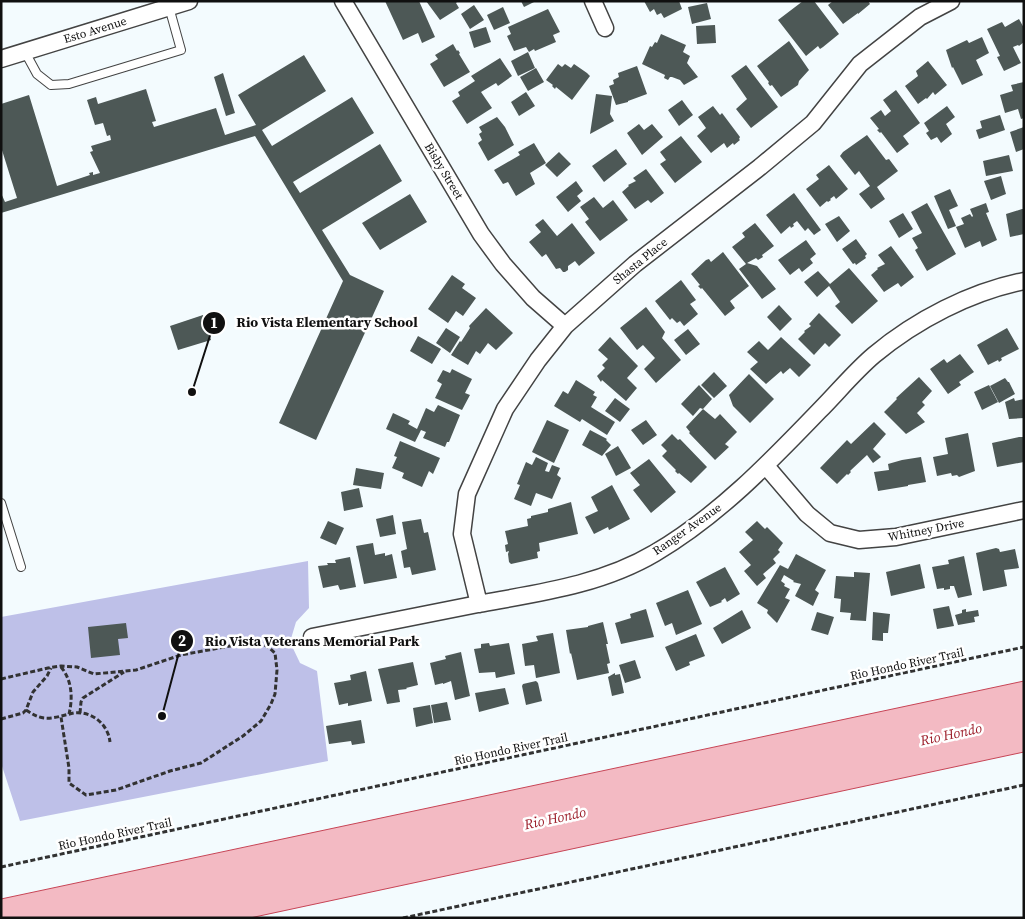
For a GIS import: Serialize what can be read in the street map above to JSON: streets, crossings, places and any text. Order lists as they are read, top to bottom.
{
  "streets": {
    "street": [
      "Esto Avenue",
      "Bisby Street",
      "Shasta Place",
      "Ranger Avenue",
      "Whitney Drive"
    ],
    "path": ["Rio Hondo River Trail"]
  },
  "crossings": [
    ["Bisby Street", "Shasta Place"],
    ["Shasta Place", "Ranger Avenue"],
    ["Ranger Avenue", "Whitney Drive"]
  ],
  "water": ["Rio Hondo"],
  "places": ["Rio Vista Elementary School", "Rio Vista Veterans Memorial Park"]
}
